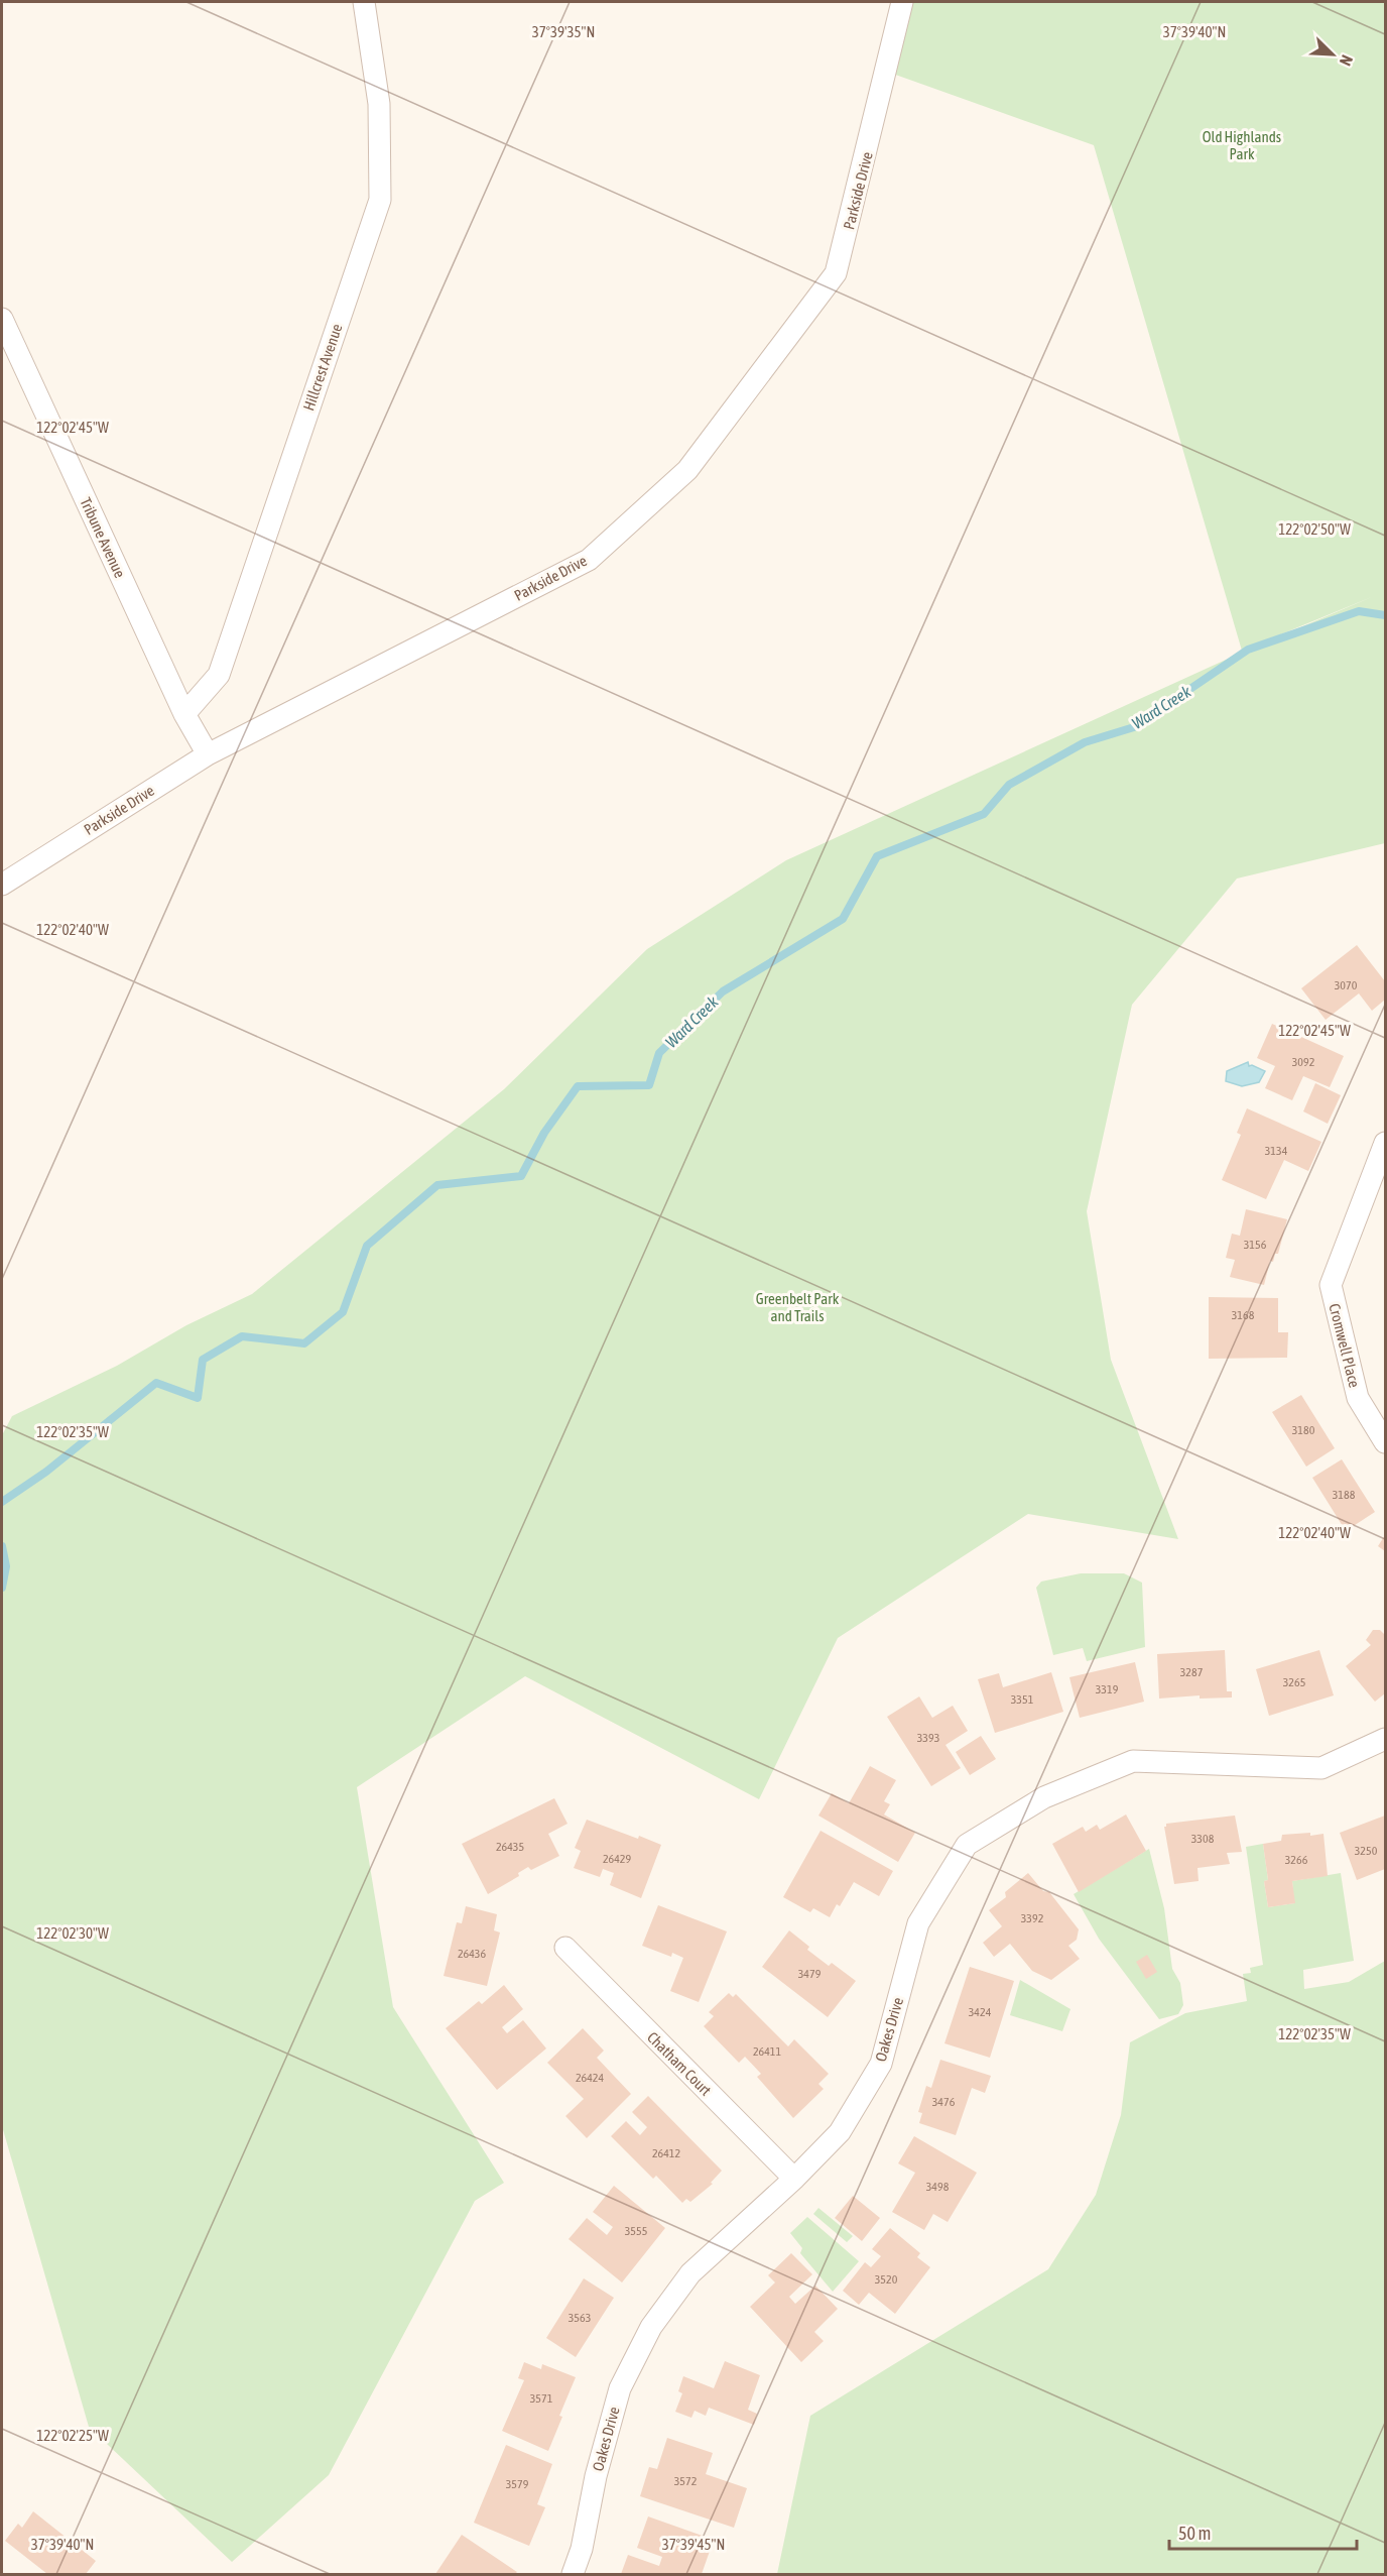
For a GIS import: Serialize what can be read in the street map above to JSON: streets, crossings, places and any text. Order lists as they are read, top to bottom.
{
  "streets": {
    "street": [
      "Parkside Drive",
      "Hillcrest Avenue",
      "Tribune Avenue",
      "Cromwell Place",
      "Oakes Drive",
      "Chatham Court"
    ]
  },
  "crossings": [
    ["Parkside Drive", "Tribune Avenue"],
    ["Hillcrest Avenue", "Tribune Avenue"],
    ["Oakes Drive", "Chatham Court"]
  ],
  "water": ["Ward Creek"],
  "parks": ["Old Highlands Park", "Greenbelt Park and Trails"],
  "house_numbers": [
    "3070",
    "3092",
    "3134",
    "3156",
    "3168",
    "3180",
    "3188",
    "3287",
    "3265",
    "3319",
    "3351",
    "3393",
    "3308",
    "26435",
    "3250",
    "26429",
    "3266",
    "3392",
    "26436",
    "3479",
    "3424",
    "26411",
    "26424",
    "3476",
    "26412",
    "3498",
    "3555",
    "3520",
    "3563",
    "3571",
    "3572",
    "3579"
  ],
  "scale_bar": "50 m",
  "north": "bottom right",
  "coordinates": [
    "37°39'35\"N",
    "37°39'40\"N",
    "122°02'45\"W",
    "122°02'50\"W",
    "122°02'40\"W",
    "122°02'35\"W",
    "122°02'30\"W",
    "122°02'25\"W",
    "37°39'45\"N"
  ]
}
